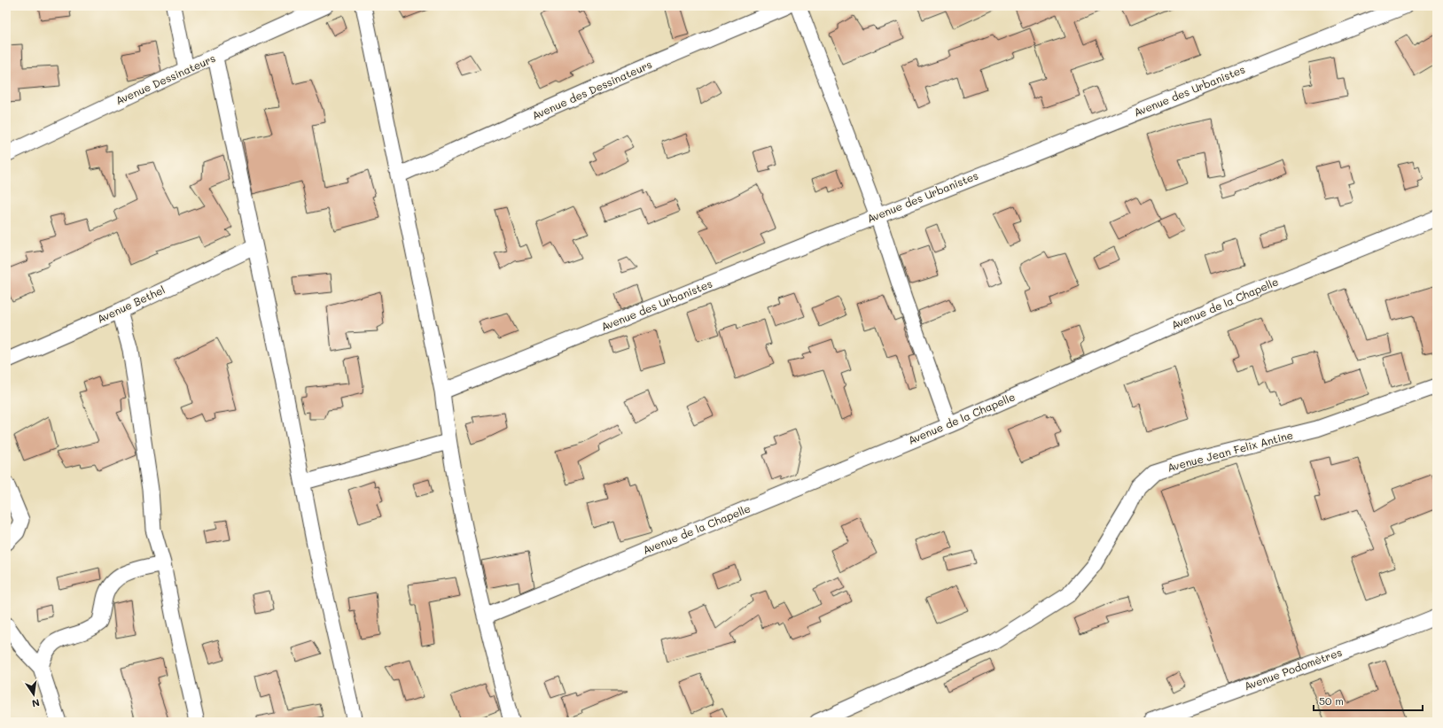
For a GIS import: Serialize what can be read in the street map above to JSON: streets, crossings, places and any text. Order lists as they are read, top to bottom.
{
  "streets": {
    "street": [
      "Avenue Dessinateurs",
      "Avenue des Dessinateurs",
      "Avenue des Urbanistes",
      "Avenue de la Chapelle",
      "Avenue Bethel",
      "Avenue Jean Felix Antine",
      "Avenue Podomètres"
    ]
  },
  "scale_bar": "50 m",
  "north": "bottom"
}
